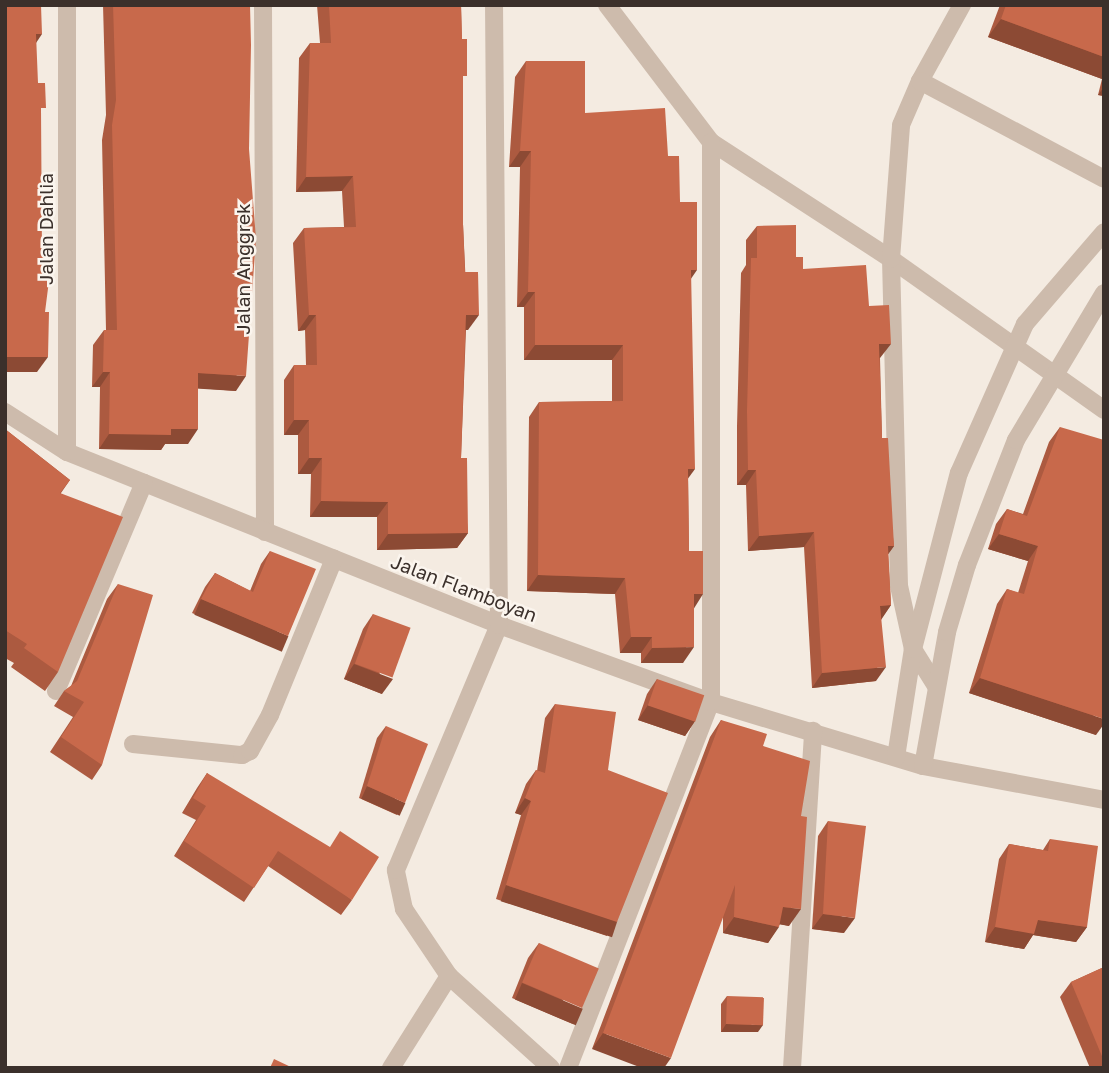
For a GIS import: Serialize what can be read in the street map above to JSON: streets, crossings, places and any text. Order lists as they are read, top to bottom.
{
  "streets": {
    "street": ["Jalan Dahlia", "Jalan Anggrek", "Jalan Flamboyan"]
  },
  "crossings": [
    ["Jalan Dahlia", "Jalan Flamboyan"],
    ["Jalan Anggrek", "Jalan Flamboyan"]
  ]
}
